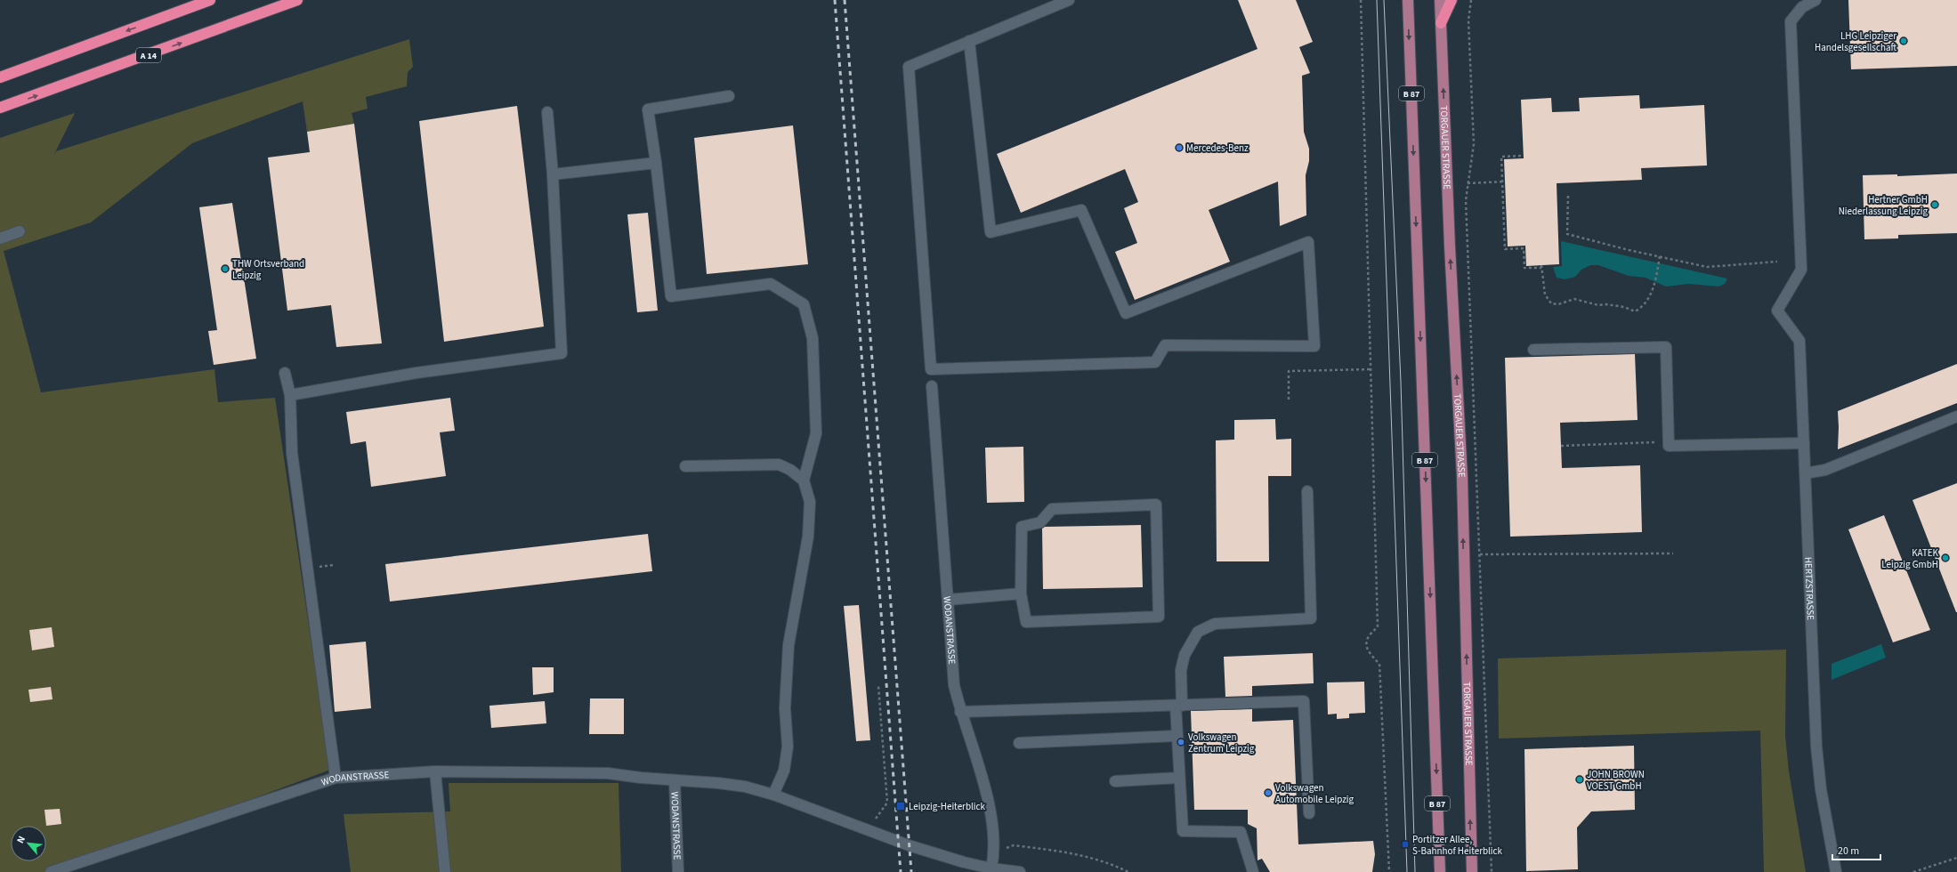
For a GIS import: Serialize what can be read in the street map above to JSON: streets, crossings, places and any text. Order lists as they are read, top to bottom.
{
  "streets": {
    "highway": ["A 14"],
    "main road": ["B 87", "TORGAUER STRASSE"],
    "street": ["HERTZSTRASSE", "WODANSTRASSE"]
  },
  "places": {
    "other": [
      "LHG Leipziger Handelsgesellschaft",
      "Mercedes-Benz",
      "Hertner GmbH Niederlassung Leipzig",
      "THW Ortsverband Leipzig",
      "KATEK Leipzig GmbH",
      "Volkswagen Zentrum Leipzig",
      "JOHN BROWN VOEST GmbH",
      "Volkswagen Automobile Leipzig"
    ],
    "transit": ["Leipzig-Heiterblick", "Portitzer Allee, S-Bahnhof Heiterblick"]
  },
  "scale_bar": "20 m",
  "north": "top left"
}
